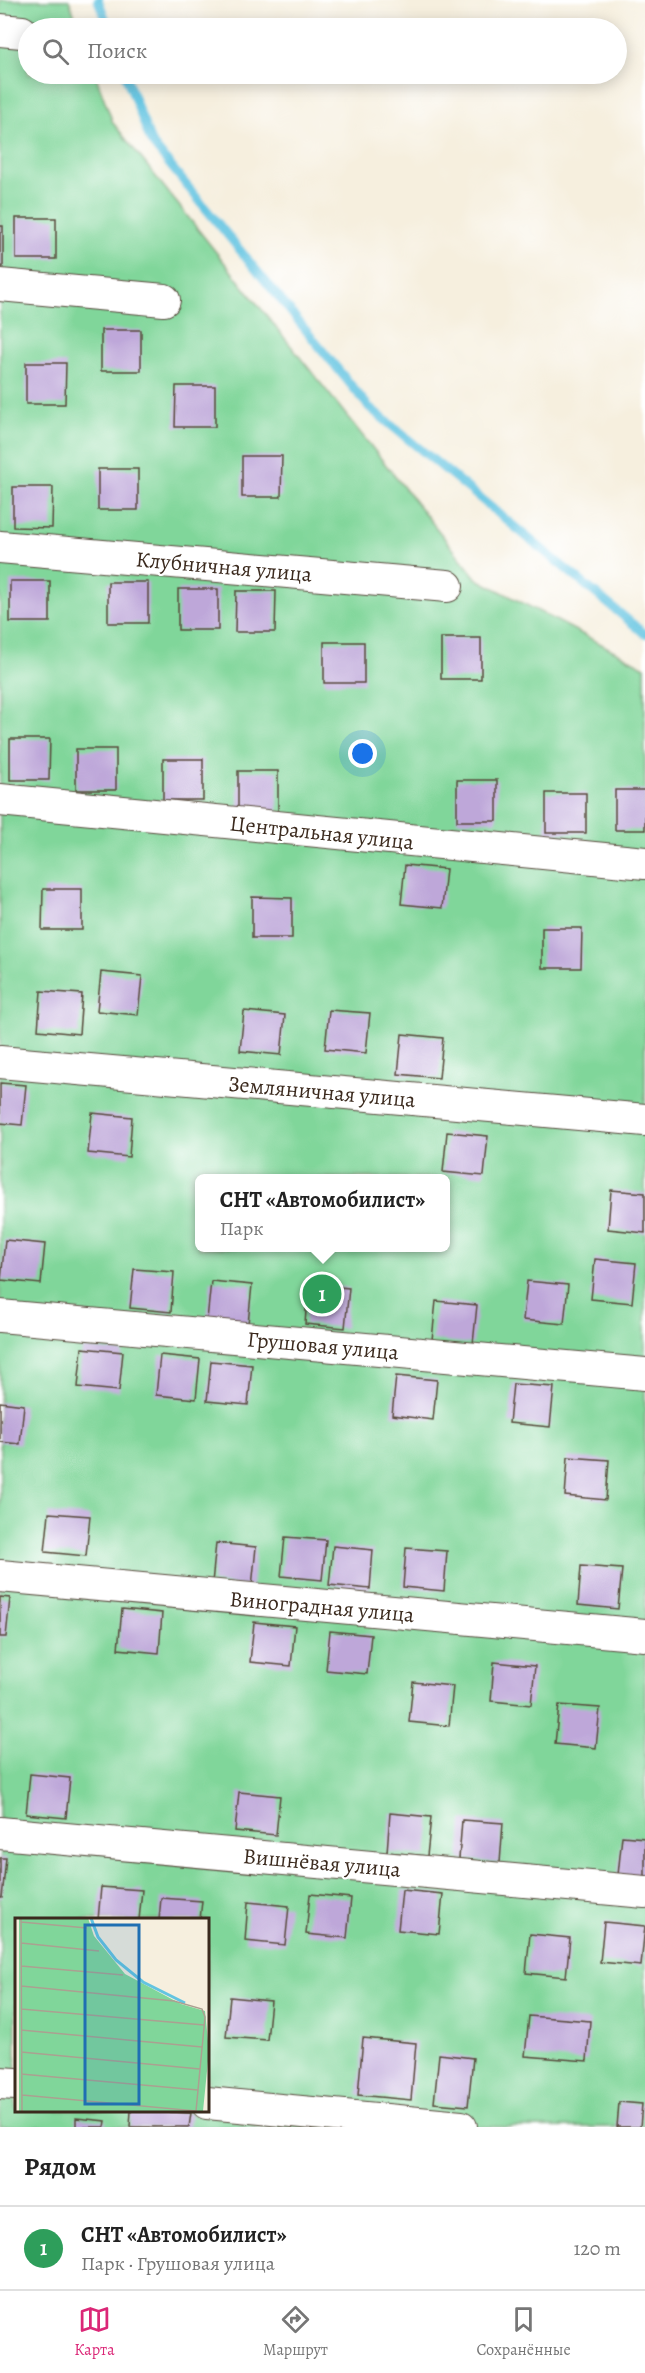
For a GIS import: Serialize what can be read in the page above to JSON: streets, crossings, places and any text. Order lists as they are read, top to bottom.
{
  "streets": {
    "street": [
      "Клубничная улица",
      "Центральная улица",
      "Земляничная улица",
      "Грушовая улица",
      "Виноградная улица",
      "Вишнёвая улица"
    ]
  },
  "page": {
    "search": "Поиск",
    "popup": ["СНТ «Автомобилист»", "Парк"],
    "pins": "1",
    "heading": "Рядом",
    "list": [
      {
        "mark": "1",
        "name": "СНТ «Автомобилист»",
        "note": "Парк · Грушовая улица",
        "value": "120 m"
      }
    ],
    "nav": ["Карта", "Маршрут", "Сохранённые"]
  }
}
